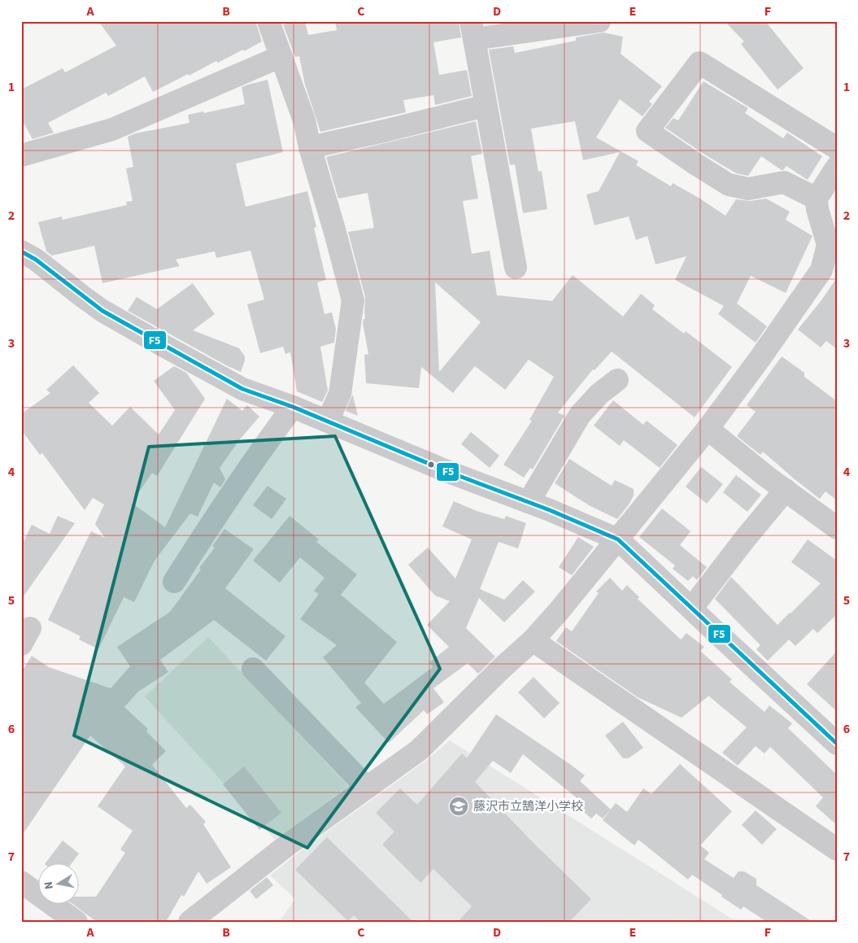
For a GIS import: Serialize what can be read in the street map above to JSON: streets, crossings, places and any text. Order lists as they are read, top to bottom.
{
  "places": {
    "school or university": ["藤沢市立鵠洋小学校"]
  },
  "lines": ["transit line F5"],
  "north": "left",
  "grid": {
    "columns": [
      "A",
      "B",
      "C",
      "D",
      "E",
      "F"
    ],
    "rows": [
      "1",
      "2",
      "3",
      "4",
      "5",
      "6",
      "7"
    ]
  }
}
